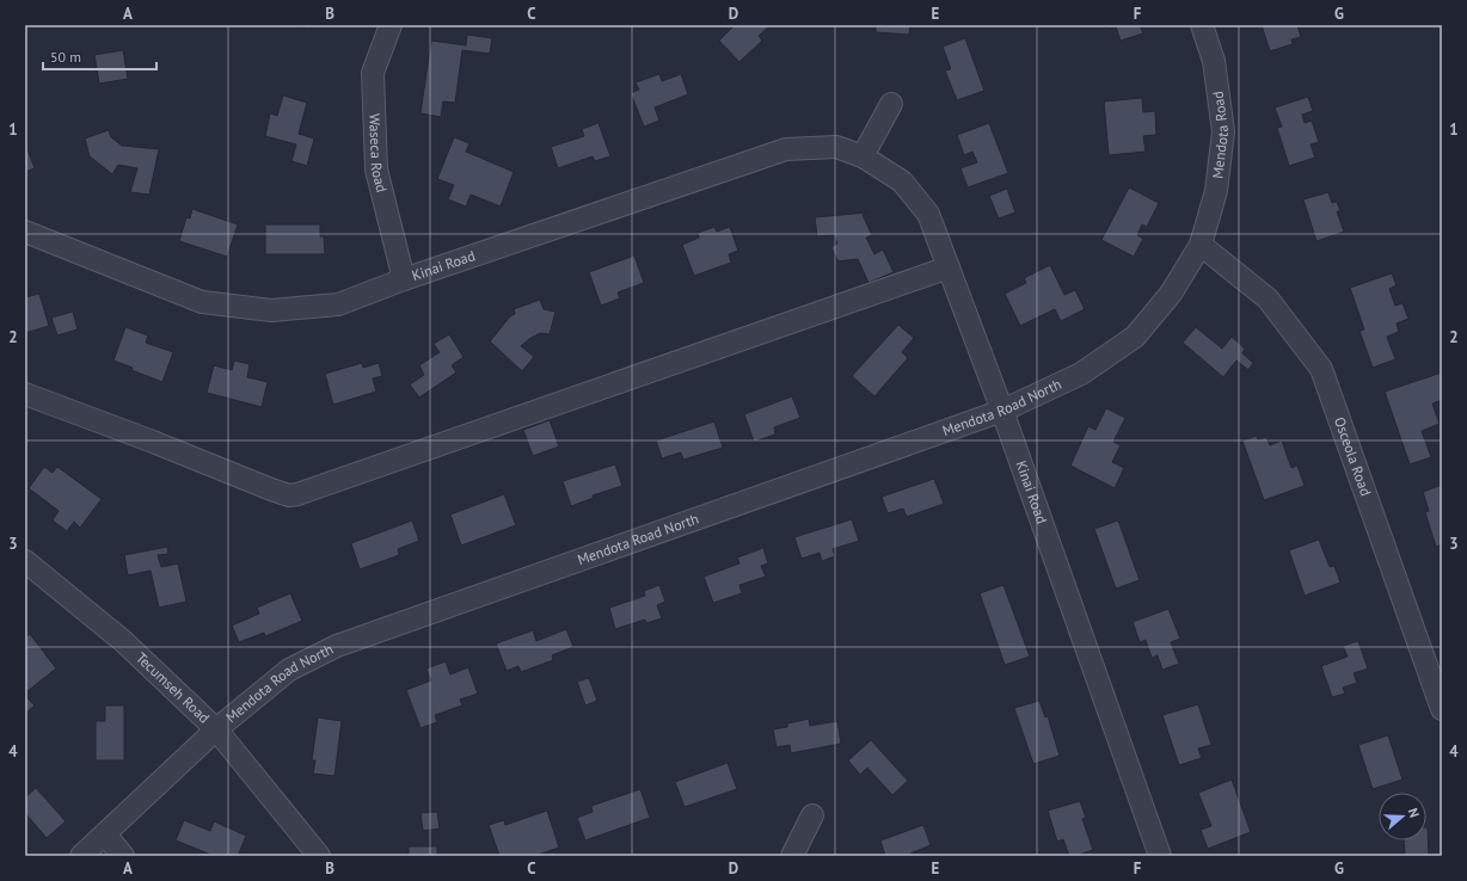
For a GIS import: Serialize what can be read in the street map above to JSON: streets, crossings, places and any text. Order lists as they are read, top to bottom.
{
  "streets": {
    "street": [
      "Mendota Road",
      "Waseca Road",
      "Kinai Road",
      "Mendota Road North",
      "Osceola Road",
      "Tecumseh Road"
    ]
  },
  "crossings": [
    ["Mendota Road", "Mendota Road North"],
    ["Mendota Road", "Osceola Road"],
    ["Waseca Road", "Kinai Road"],
    ["Kinai Road", "Mendota Road North"],
    ["Mendota Road North", "Osceola Road"],
    ["Mendota Road North", "Tecumseh Road"]
  ],
  "scale_bar": "50 m",
  "north": "right",
  "grid": {
    "columns": [
      "A",
      "B",
      "C",
      "D",
      "E",
      "F",
      "G"
    ],
    "rows": [
      "1",
      "2",
      "3",
      "4"
    ]
  }
}
